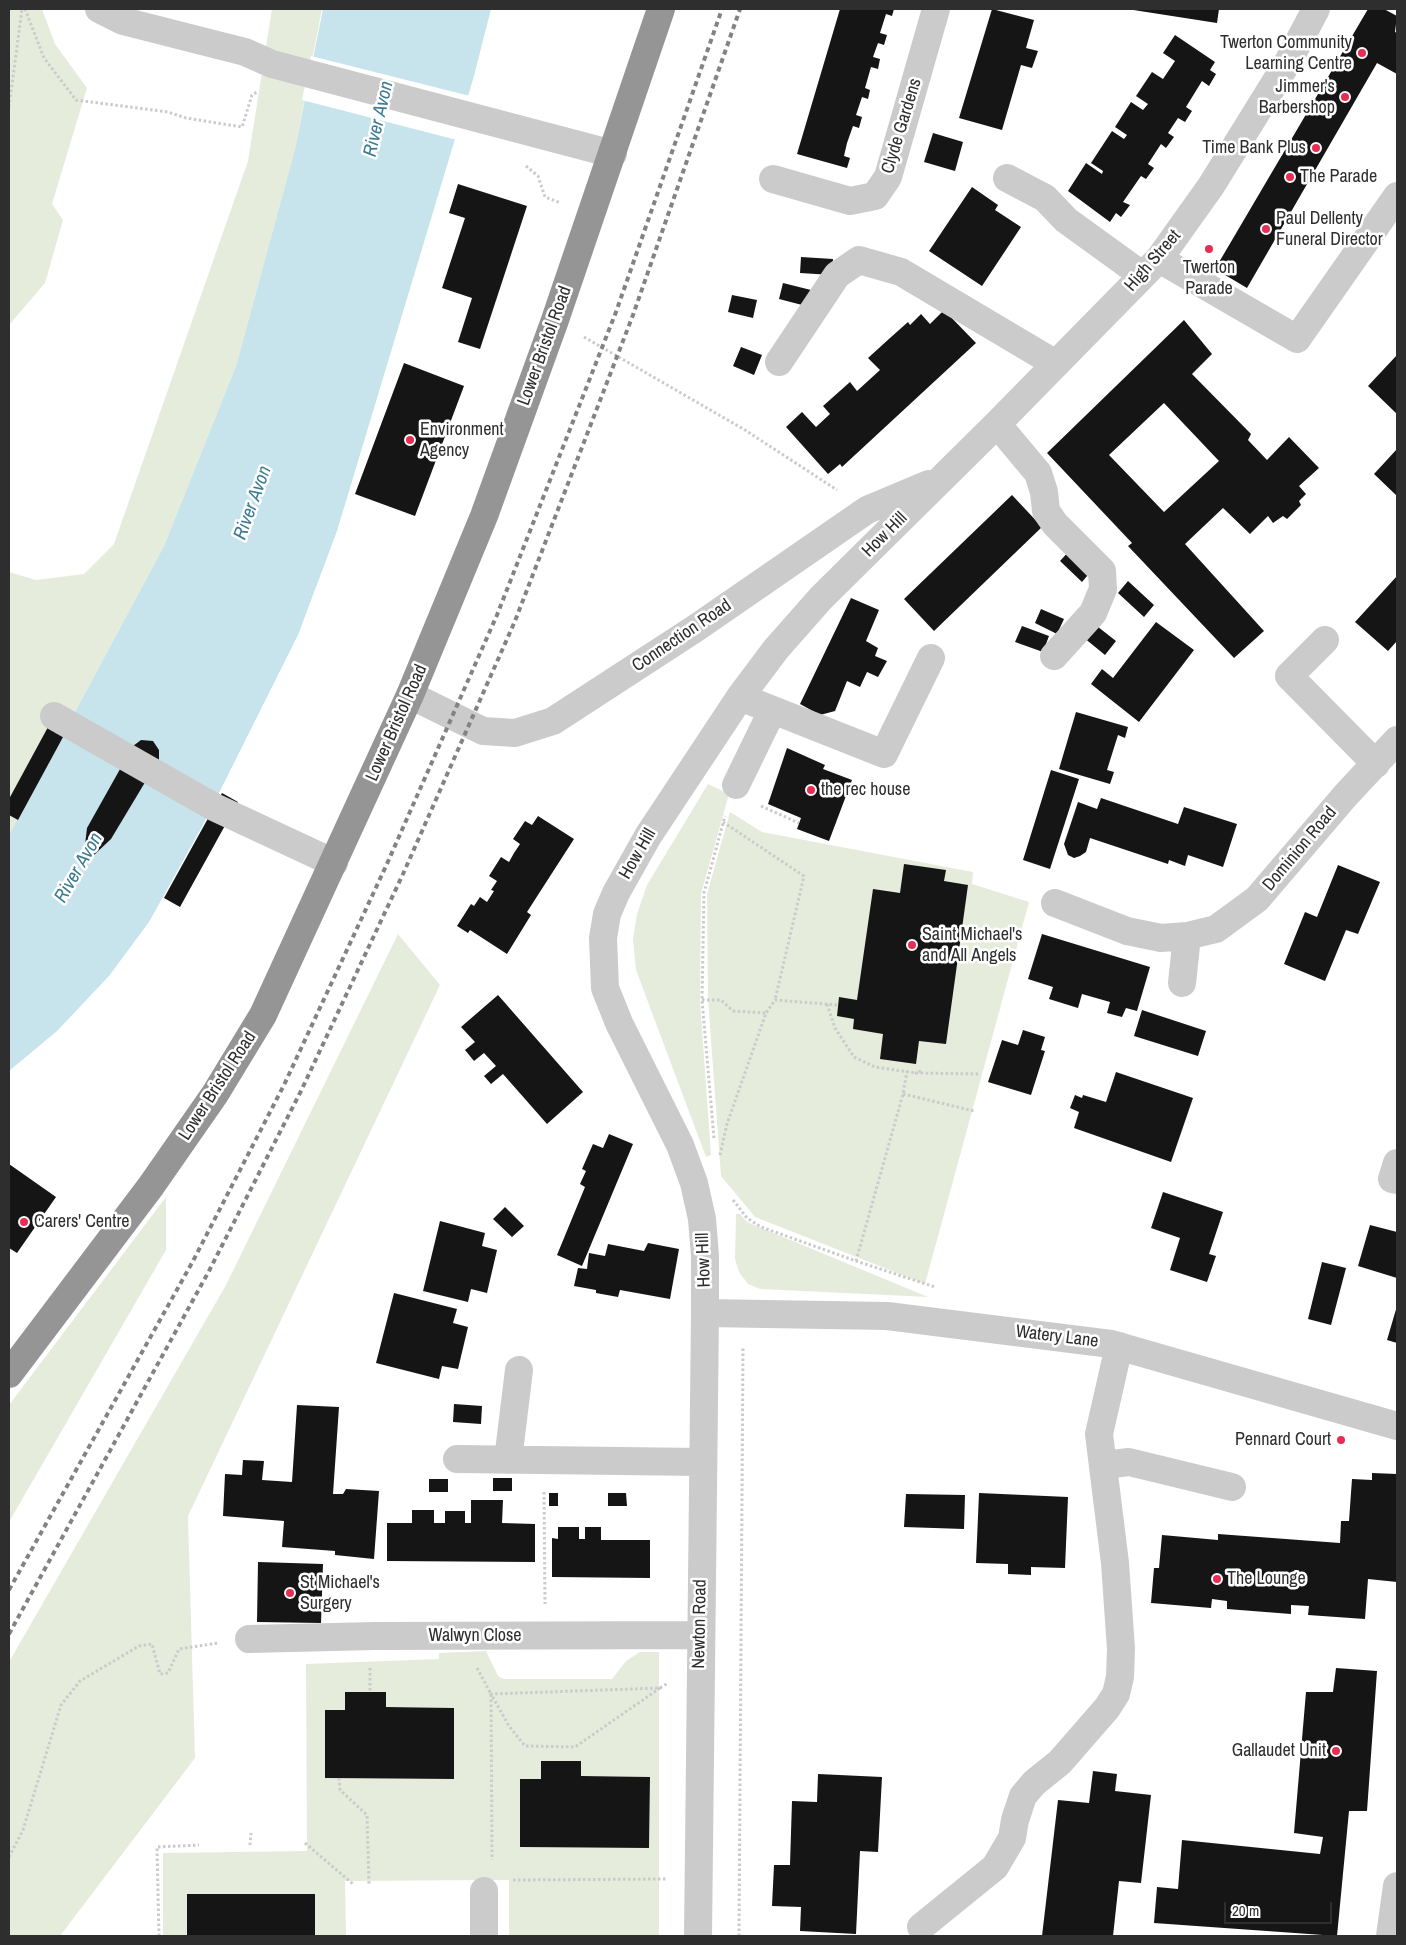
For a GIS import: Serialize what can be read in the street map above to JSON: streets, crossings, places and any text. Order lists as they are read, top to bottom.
{
  "streets": {
    "highway": ["Lower Bristol Road"],
    "street": [
      "Clyde Gardens",
      "High Street",
      "How Hill",
      "Connection Road",
      "Dominion Road",
      "Watery Lane",
      "Newton Road",
      "Walwyn Close"
    ]
  },
  "crossings": [
    ["High Street", "How Hill"],
    ["High Street", "Connection Road"],
    ["Lower Bristol Road", "Connection Road"],
    ["How Hill", "Connection Road"],
    ["How Hill", "Watery Lane"],
    ["How Hill", "Newton Road"],
    ["Watery Lane", "Newton Road"],
    ["Newton Road", "Walwyn Close"]
  ],
  "water": ["River Avon"],
  "places": [
    "Twerton Community Learning Centre",
    "Jimmer's Barbershop",
    "Time Bank Plus",
    "The Parade",
    "Paul Dellenty Funeral Director",
    "Twerton Parade",
    "Environment Agency",
    "the rec house",
    "Saint Michael's and All Angels",
    "Carers' Centre",
    "Pennard Court",
    "The Lounge",
    "St Michael's Surgery",
    "Gallaudet Unit"
  ],
  "scale_bar": "20 m"
}
